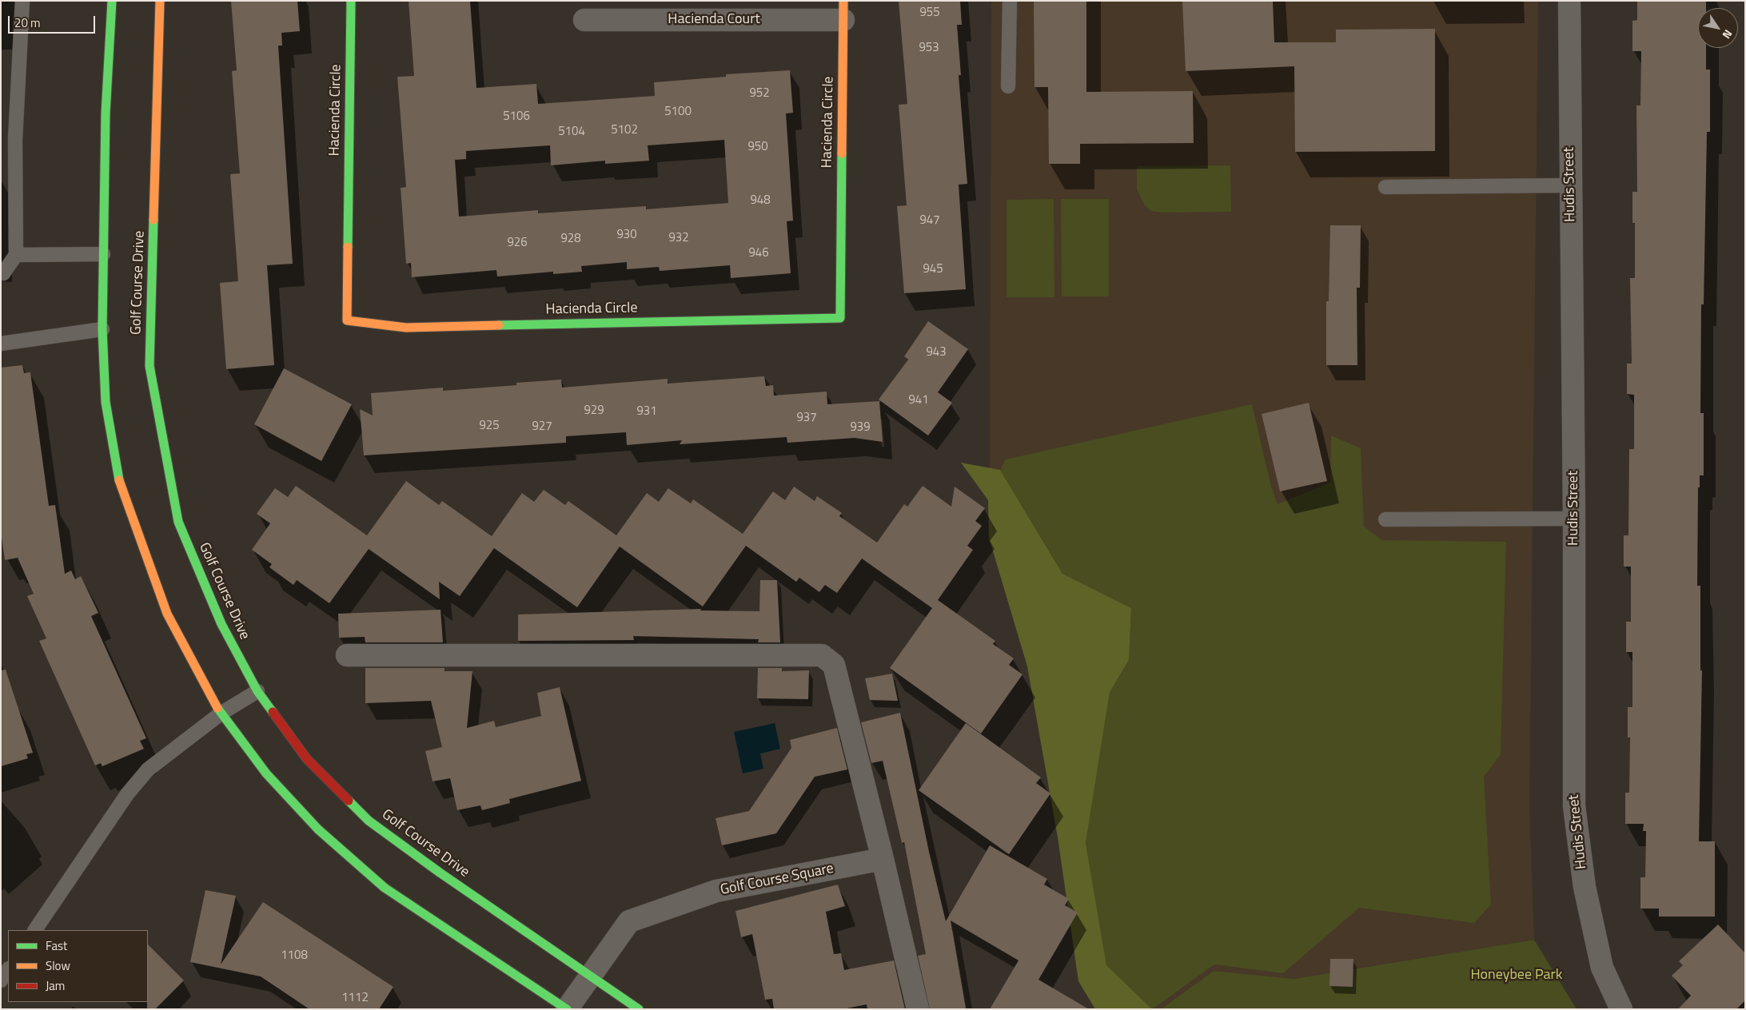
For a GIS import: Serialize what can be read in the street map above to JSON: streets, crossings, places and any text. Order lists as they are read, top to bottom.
{
  "streets": {
    "street": [
      "Hacienda Court",
      "Hacienda Circle",
      "Hudis Street",
      "Golf Course Drive",
      "Golf Course Square"
    ]
  },
  "crossings": [
    ["Hacienda Court", "Hacienda Circle"],
    ["Golf Course Drive", "Golf Course Square"]
  ],
  "parks": ["Honeybee Park"],
  "house_numbers": [
    "955",
    "953",
    "952",
    "5100",
    "5106",
    "5102",
    "5104",
    "950",
    "948",
    "947",
    "930",
    "932",
    "928",
    "926",
    "946",
    "945",
    "943",
    "941",
    "929",
    "931",
    "937",
    "925",
    "927",
    "939",
    "1108",
    "1112"
  ],
  "legend": ["Fast", "Slow", "Jam"],
  "scale_bar": "20 m",
  "north": "bottom right"
}
